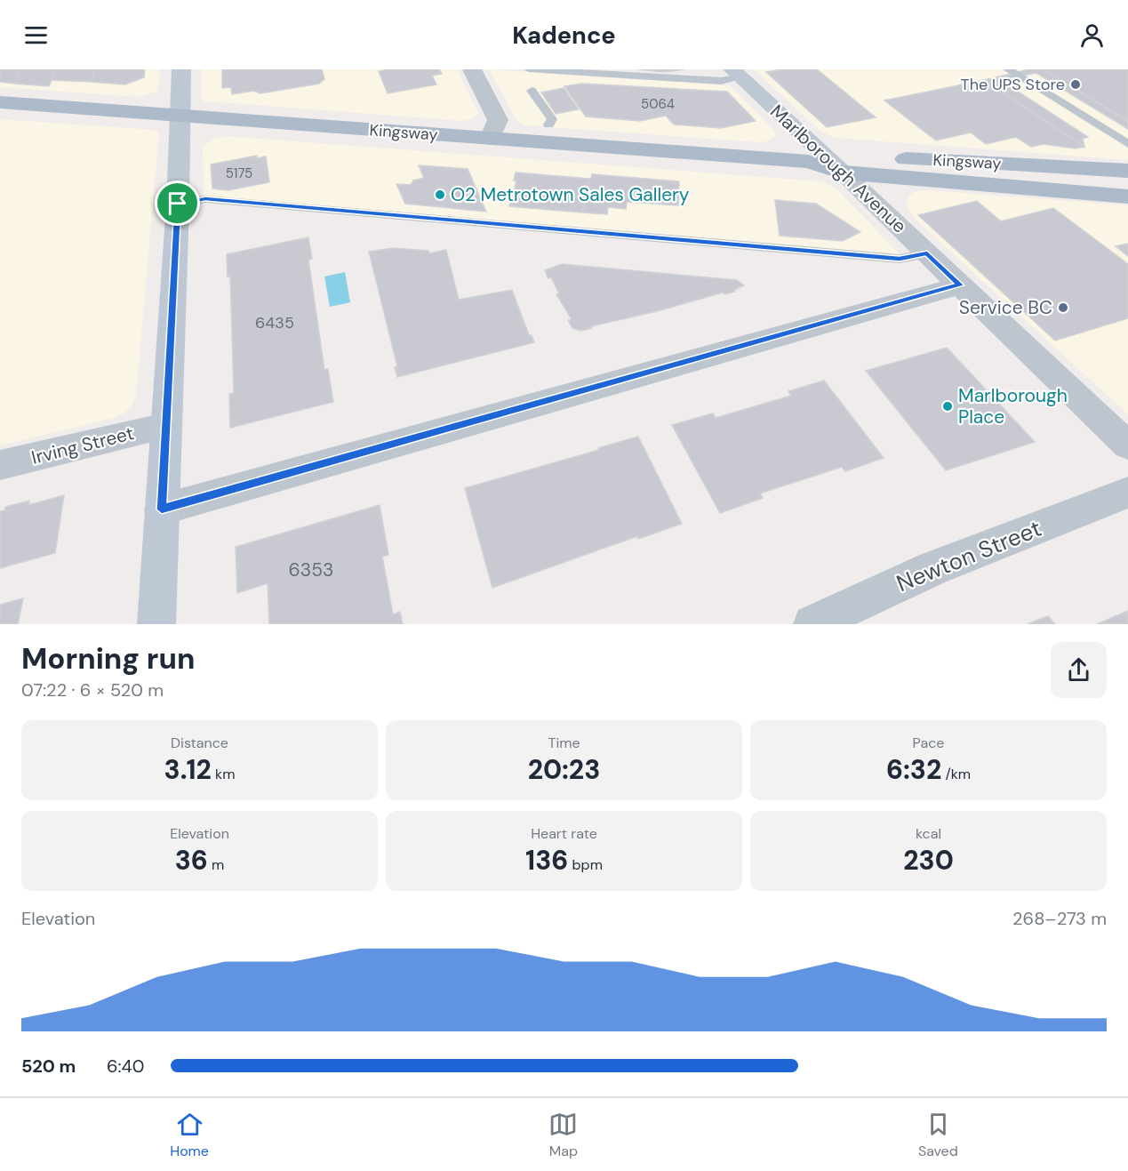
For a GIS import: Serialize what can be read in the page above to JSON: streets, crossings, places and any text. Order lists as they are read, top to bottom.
{
  "streets": {
    "main road": ["Kingsway", "Marlborough Avenue"],
    "street": ["Irving Street", "Newton Street"]
  },
  "crossings": [
    ["Kingsway", "Marlborough Avenue"]
  ],
  "places": [
    "The UPS Store",
    "O2 Metrotown Sales Gallery",
    "Service BC",
    "Marlborough Place"
  ],
  "house_numbers": [
    "5064",
    "5175",
    "6435",
    "6353"
  ],
  "page": {
    "header": "Kadence",
    "heading": ["Morning run", "07:22 · 6 × 520 m"],
    "stats": [
      ["Distance", "3.12 km"],
      ["Time", "20:23"],
      ["Pace", "6:32 /km"],
      ["Elevation", "36 m"],
      ["Heart rate", "136 bpm"],
      ["kcal", "230"]
    ],
    "chart": ["Elevation", "268–273 m"],
    "list": [
      {
        "name": "520 m",
        "note": "6:40"
      }
    ],
    "tabs": ["Home", "Map", "Saved"]
  }
}
